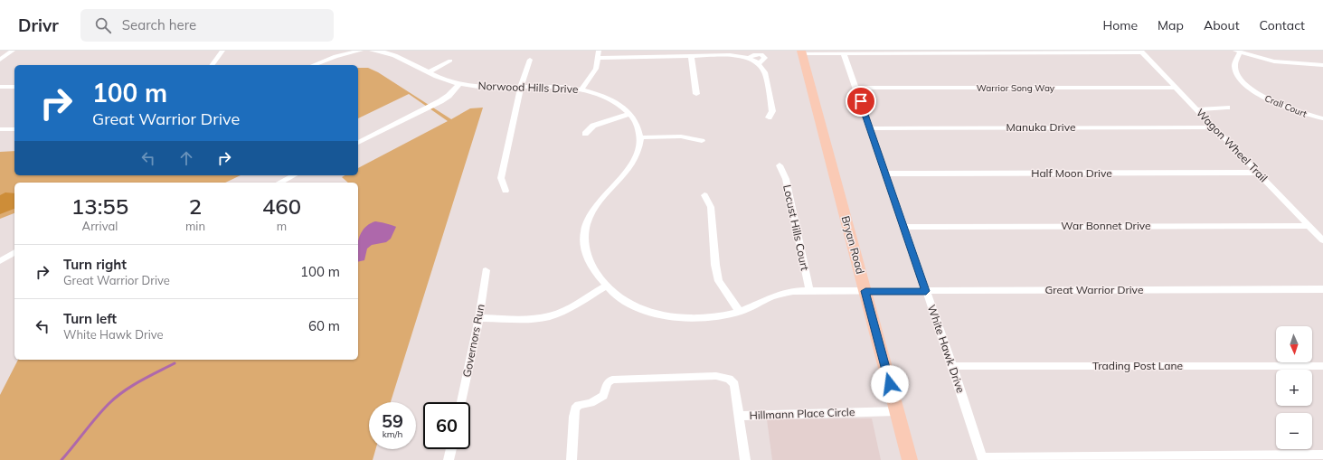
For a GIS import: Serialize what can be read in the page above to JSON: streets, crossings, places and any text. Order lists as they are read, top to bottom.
{
  "streets": {
    "main road": ["Bryan Road"],
    "street": [
      "Norwood Hills Drive",
      "Warrior Song Way",
      "Crall Court",
      "Manuka Drive",
      "Wagon Wheel Trail",
      "Half Moon Drive",
      "War Bonnet Drive",
      "Locust Hills Court",
      "Great Warrior Drive",
      "Governors Run",
      "White Hawk Drive",
      "Trading Post Lane",
      "Hillmann Place Circle"
    ]
  },
  "crossings": [
    ["Norwood Hills Drive", "Locust Hills Court"],
    ["Norwood Hills Drive", "Bryan Road"],
    ["Norwood Hills Drive", "Great Warrior Drive"],
    ["Warrior Song Way", "Wagon Wheel Trail"],
    ["Warrior Song Way", "White Hawk Drive"],
    ["Manuka Drive", "Wagon Wheel Trail"],
    ["Manuka Drive", "White Hawk Drive"],
    ["Wagon Wheel Trail", "Half Moon Drive"],
    ["Wagon Wheel Trail", "War Bonnet Drive"],
    ["Half Moon Drive", "White Hawk Drive"],
    ["War Bonnet Drive", "White Hawk Drive"],
    ["Bryan Road", "Great Warrior Drive"],
    ["Bryan Road", "Hillmann Place Circle"],
    ["Great Warrior Drive", "White Hawk Drive"],
    ["White Hawk Drive", "Trading Post Lane"]
  ],
  "north": "bottom",
  "page": {
    "header": "Drivr",
    "search": "Search here",
    "nav": [
      "Home",
      "Map",
      "About",
      "Contact"
    ],
    "turn": ["100 m", "Great Warrior Drive"],
    "eta": [
      "13:55",
      "Arrival",
      "2",
      "min",
      "460",
      "m"
    ],
    "list": [
      {
        "name": "Turn right",
        "note": "Great Warrior Drive",
        "value": "100 m"
      },
      {
        "name": "Turn left",
        "note": "White Hawk Drive",
        "value": "60 m"
      }
    ],
    "map_buttons": ["+", "−"],
    "speed": "59 km/h",
    "limit": "60"
  }
}
